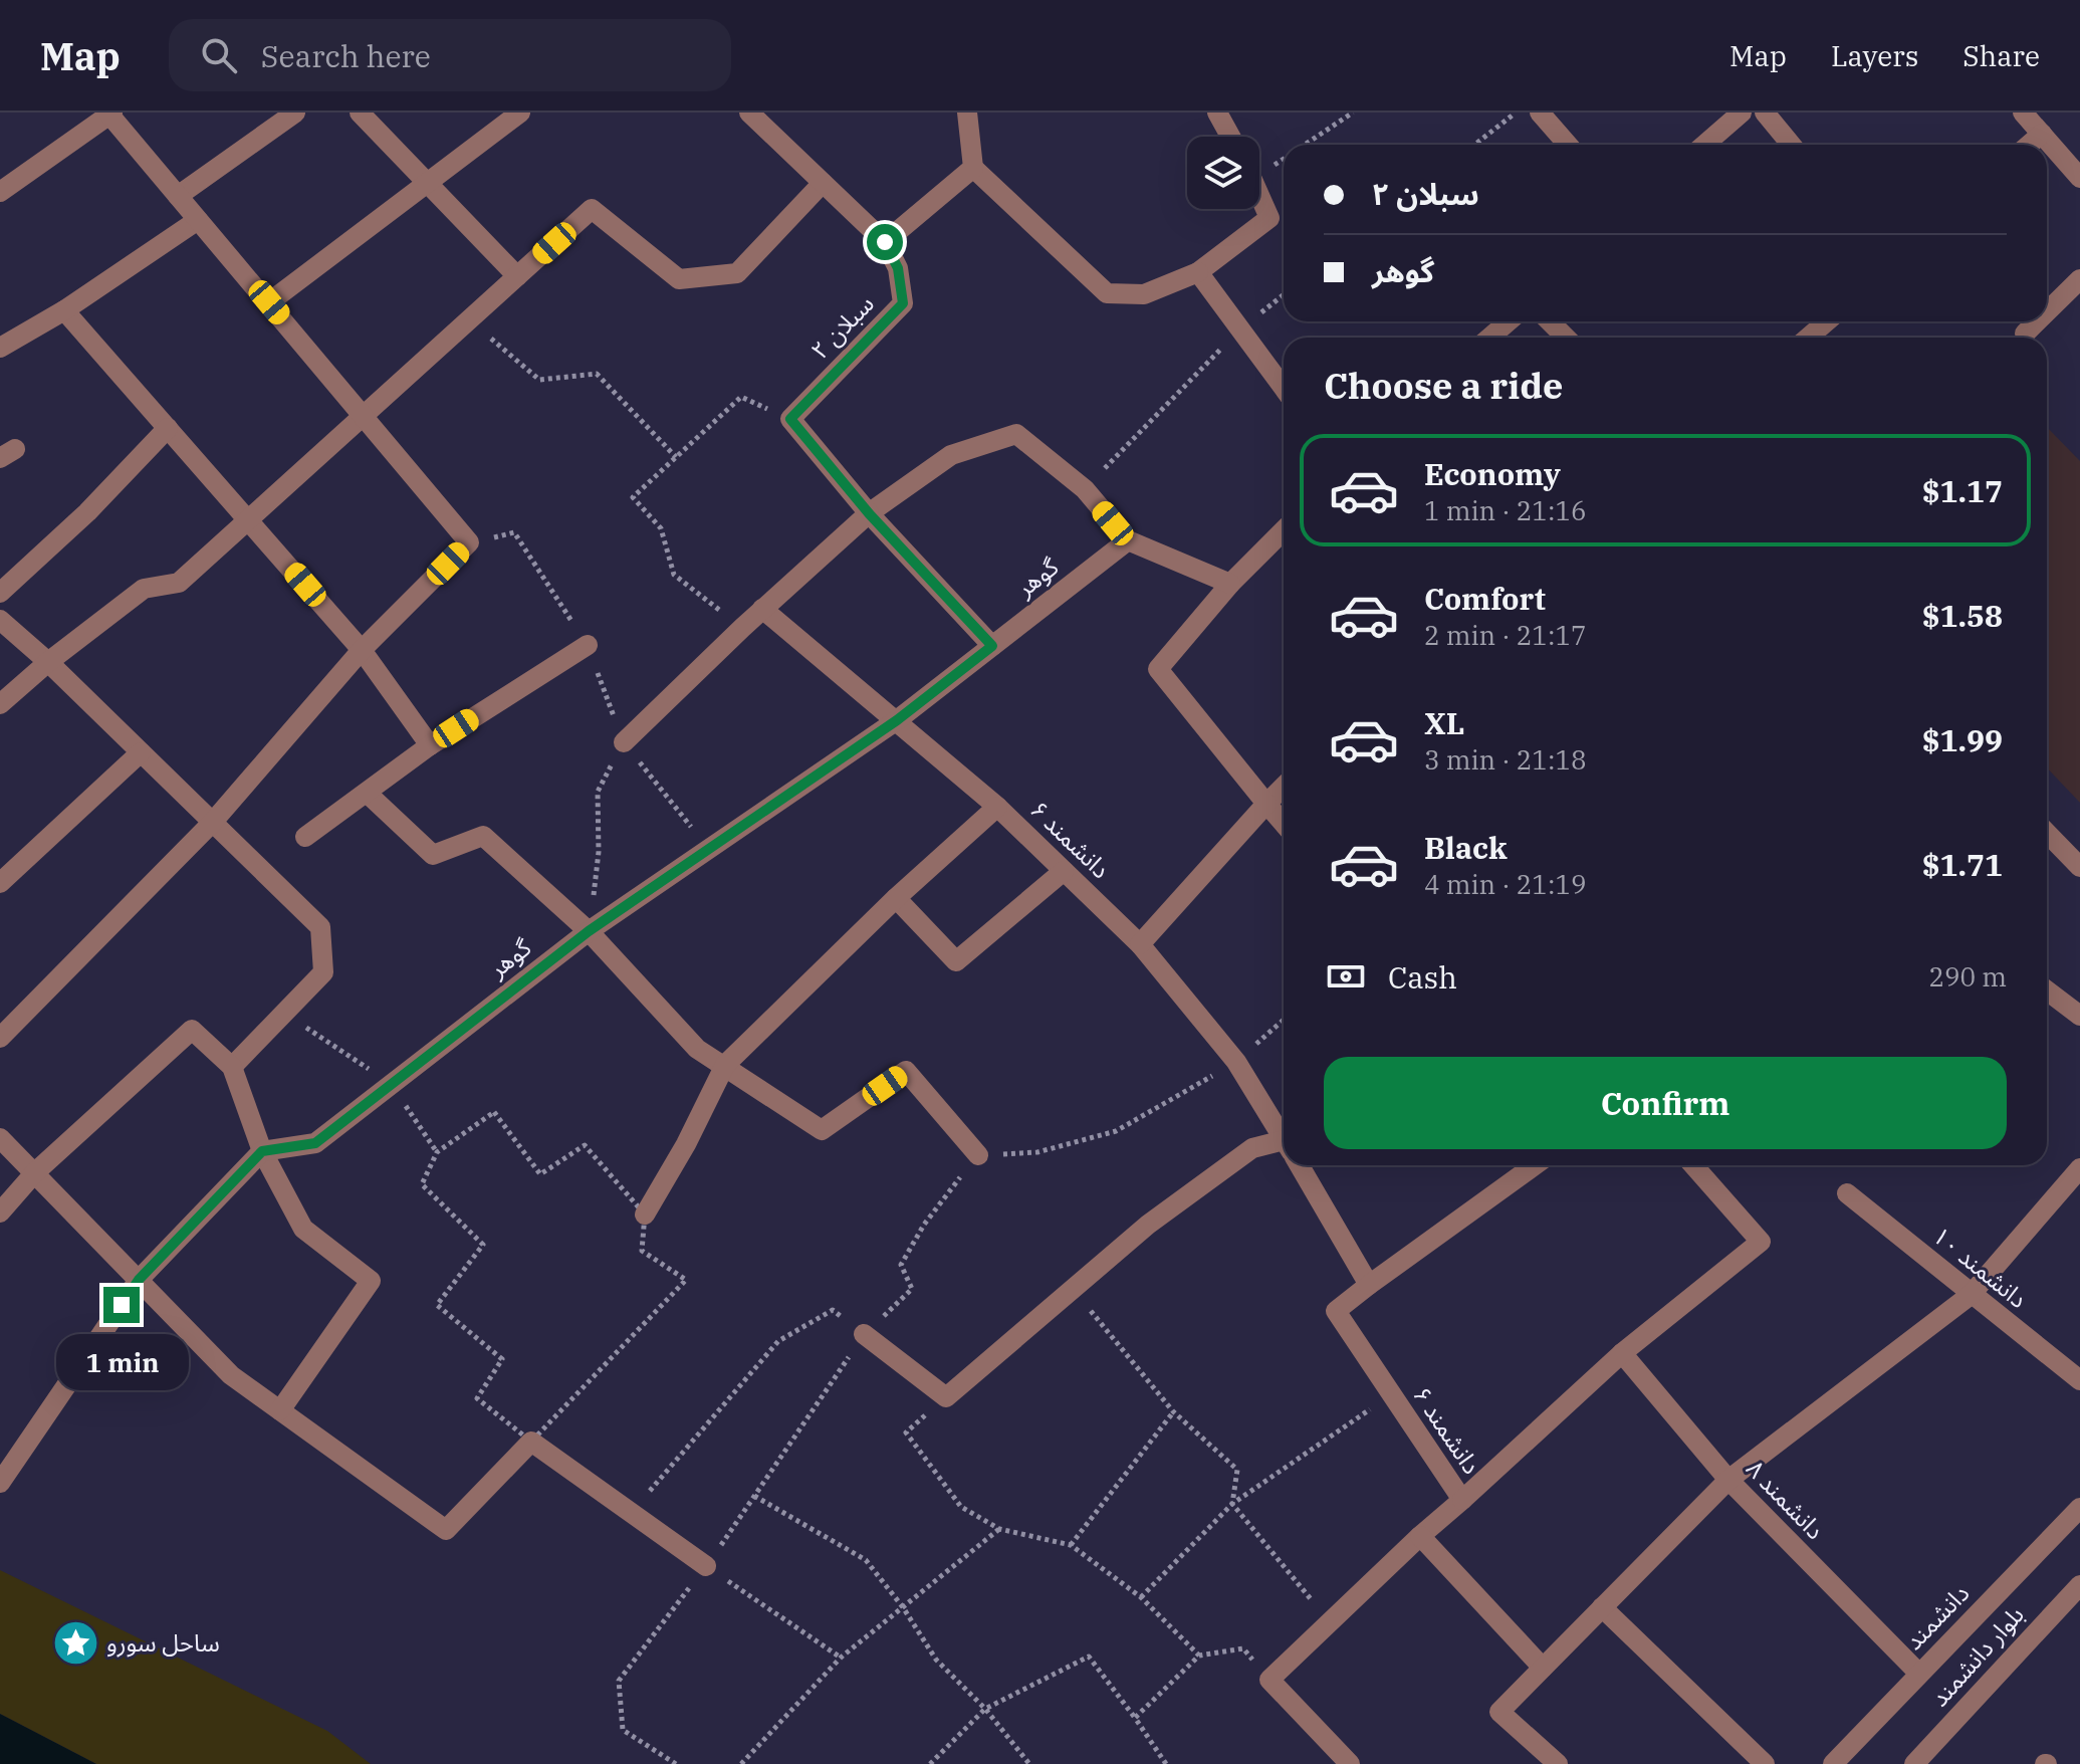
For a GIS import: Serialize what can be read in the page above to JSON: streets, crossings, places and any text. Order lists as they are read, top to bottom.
{
  "streets": {
    "street": [
      "سبلان ۲",
      "گوهر",
      "دانشمند ۶",
      "دانشمند ۱۰",
      "دانشمند ۸",
      "دانشمند",
      "بلوار دانشمند"
    ]
  },
  "crossings": [
    ["گوهر", "دانشمند ۶"],
    ["دانشمند ۸", "دانشمند"]
  ],
  "places": {
    "place": ["ساحل سورو"]
  },
  "page": {
    "header": "Map",
    "search": "Search here",
    "nav": ["Map", "Layers", "Share"],
    "banner": ["سبلان ۲", "گوهر"],
    "heading": "Choose a ride",
    "list": [
      {
        "name": "Economy",
        "note": "1 min · 21:16",
        "value": "$1.17"
      },
      {
        "name": "Comfort",
        "note": "2 min · 21:17",
        "value": "$1.58"
      },
      {
        "name": "XL",
        "note": "3 min · 21:18",
        "value": "$1.99"
      },
      {
        "name": "Black",
        "note": "4 min · 21:19",
        "value": "$1.71"
      }
    ],
    "pay": ["Cash", "290 m"],
    "buttons": "Confirm",
    "bubble": "1 min"
  }
}
